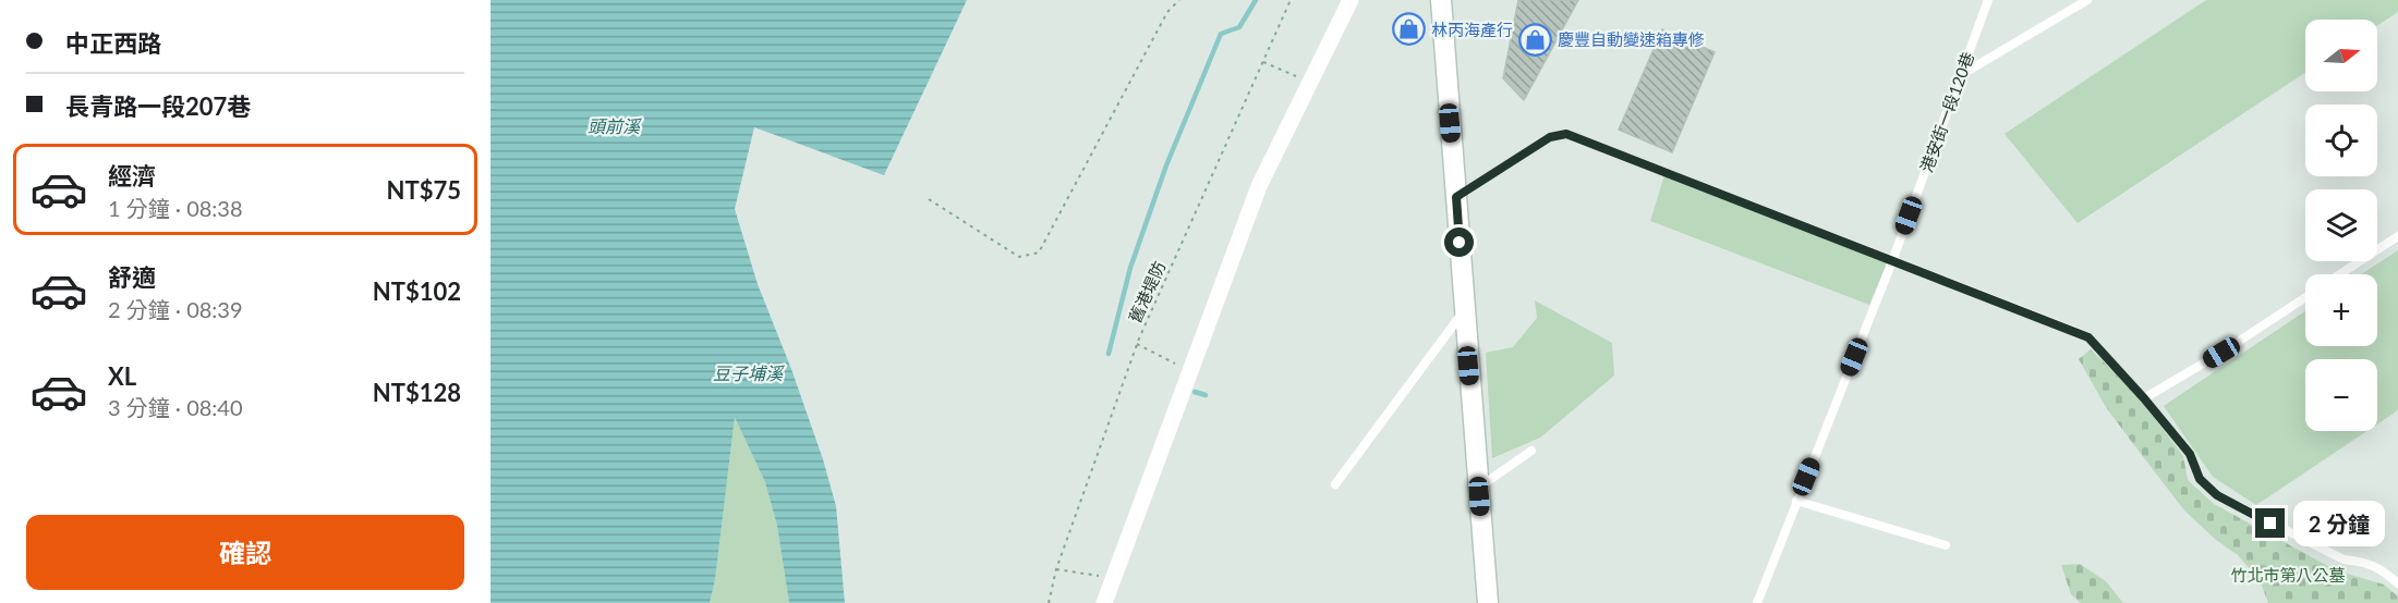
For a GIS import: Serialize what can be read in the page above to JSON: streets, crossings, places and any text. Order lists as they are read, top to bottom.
{
  "streets": {
    "lane": ["港安街一段120巷"],
    "path": ["舊港堤防"]
  },
  "water": ["頭前溪", "豆子埔溪"],
  "parks": ["竹北市第八公墓"],
  "places": {
    "shop": ["林丙海產行", "慶豐自動變速箱專修"]
  },
  "north": "right",
  "page": {
    "banner": ["中正西路", "長青路一段207巷"],
    "map_buttons": ["+", "−"],
    "list": [
      {
        "name": "經濟",
        "note": "1 分鐘 · 08:38",
        "value": "NT$75"
      },
      {
        "name": "舒適",
        "note": "2 分鐘 · 08:39",
        "value": "NT$102"
      },
      {
        "name": "XL",
        "note": "3 分鐘 · 08:40",
        "value": "NT$128"
      }
    ],
    "bubble": "2 分鐘",
    "buttons": "確認"
  }
}
